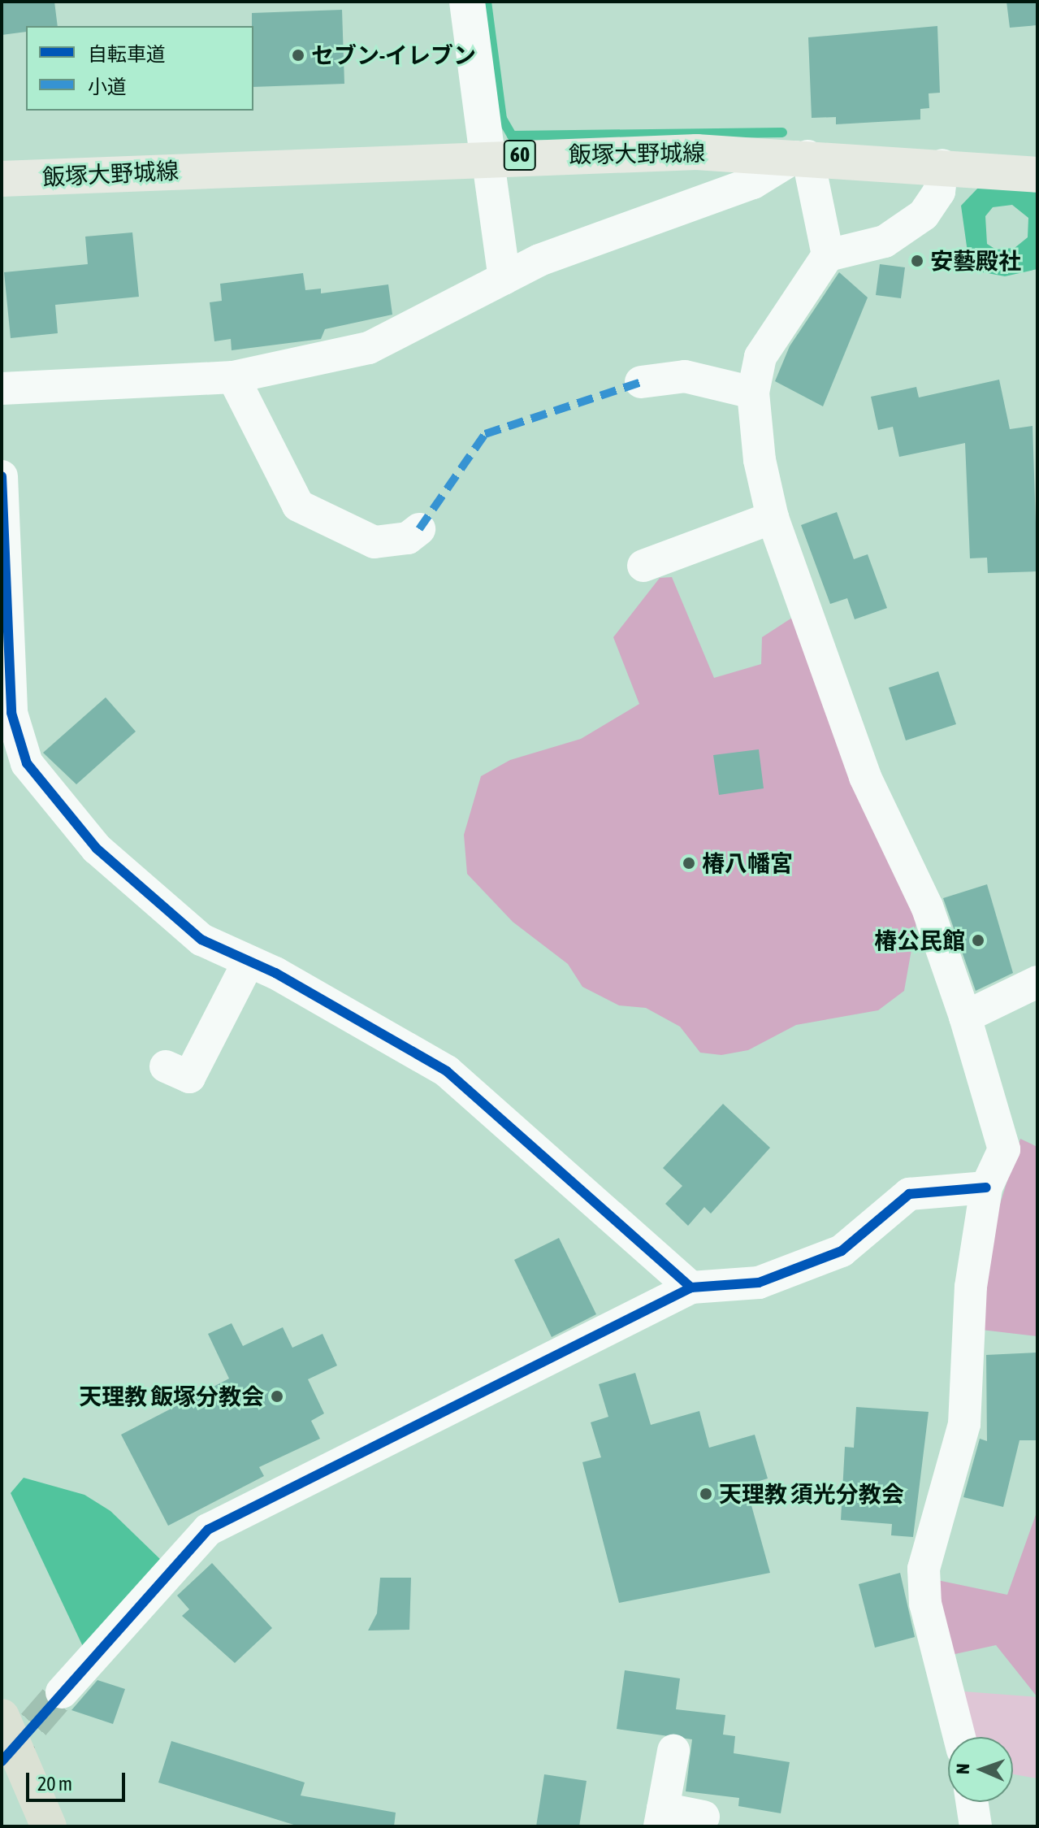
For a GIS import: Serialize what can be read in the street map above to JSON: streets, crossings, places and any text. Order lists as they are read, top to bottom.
{
  "streets": {
    "main road": ["飯塚大野城線", "60"]
  },
  "places": [
    "セブン-イレブン",
    "安藝殿社",
    "椿八幡宮",
    "椿公民館",
    "天理教 飯塚分教会",
    "天理教 須光分教会"
  ],
  "legend": ["自転車道", "小道"],
  "scale_bar": "20 m",
  "north": "left"
}
